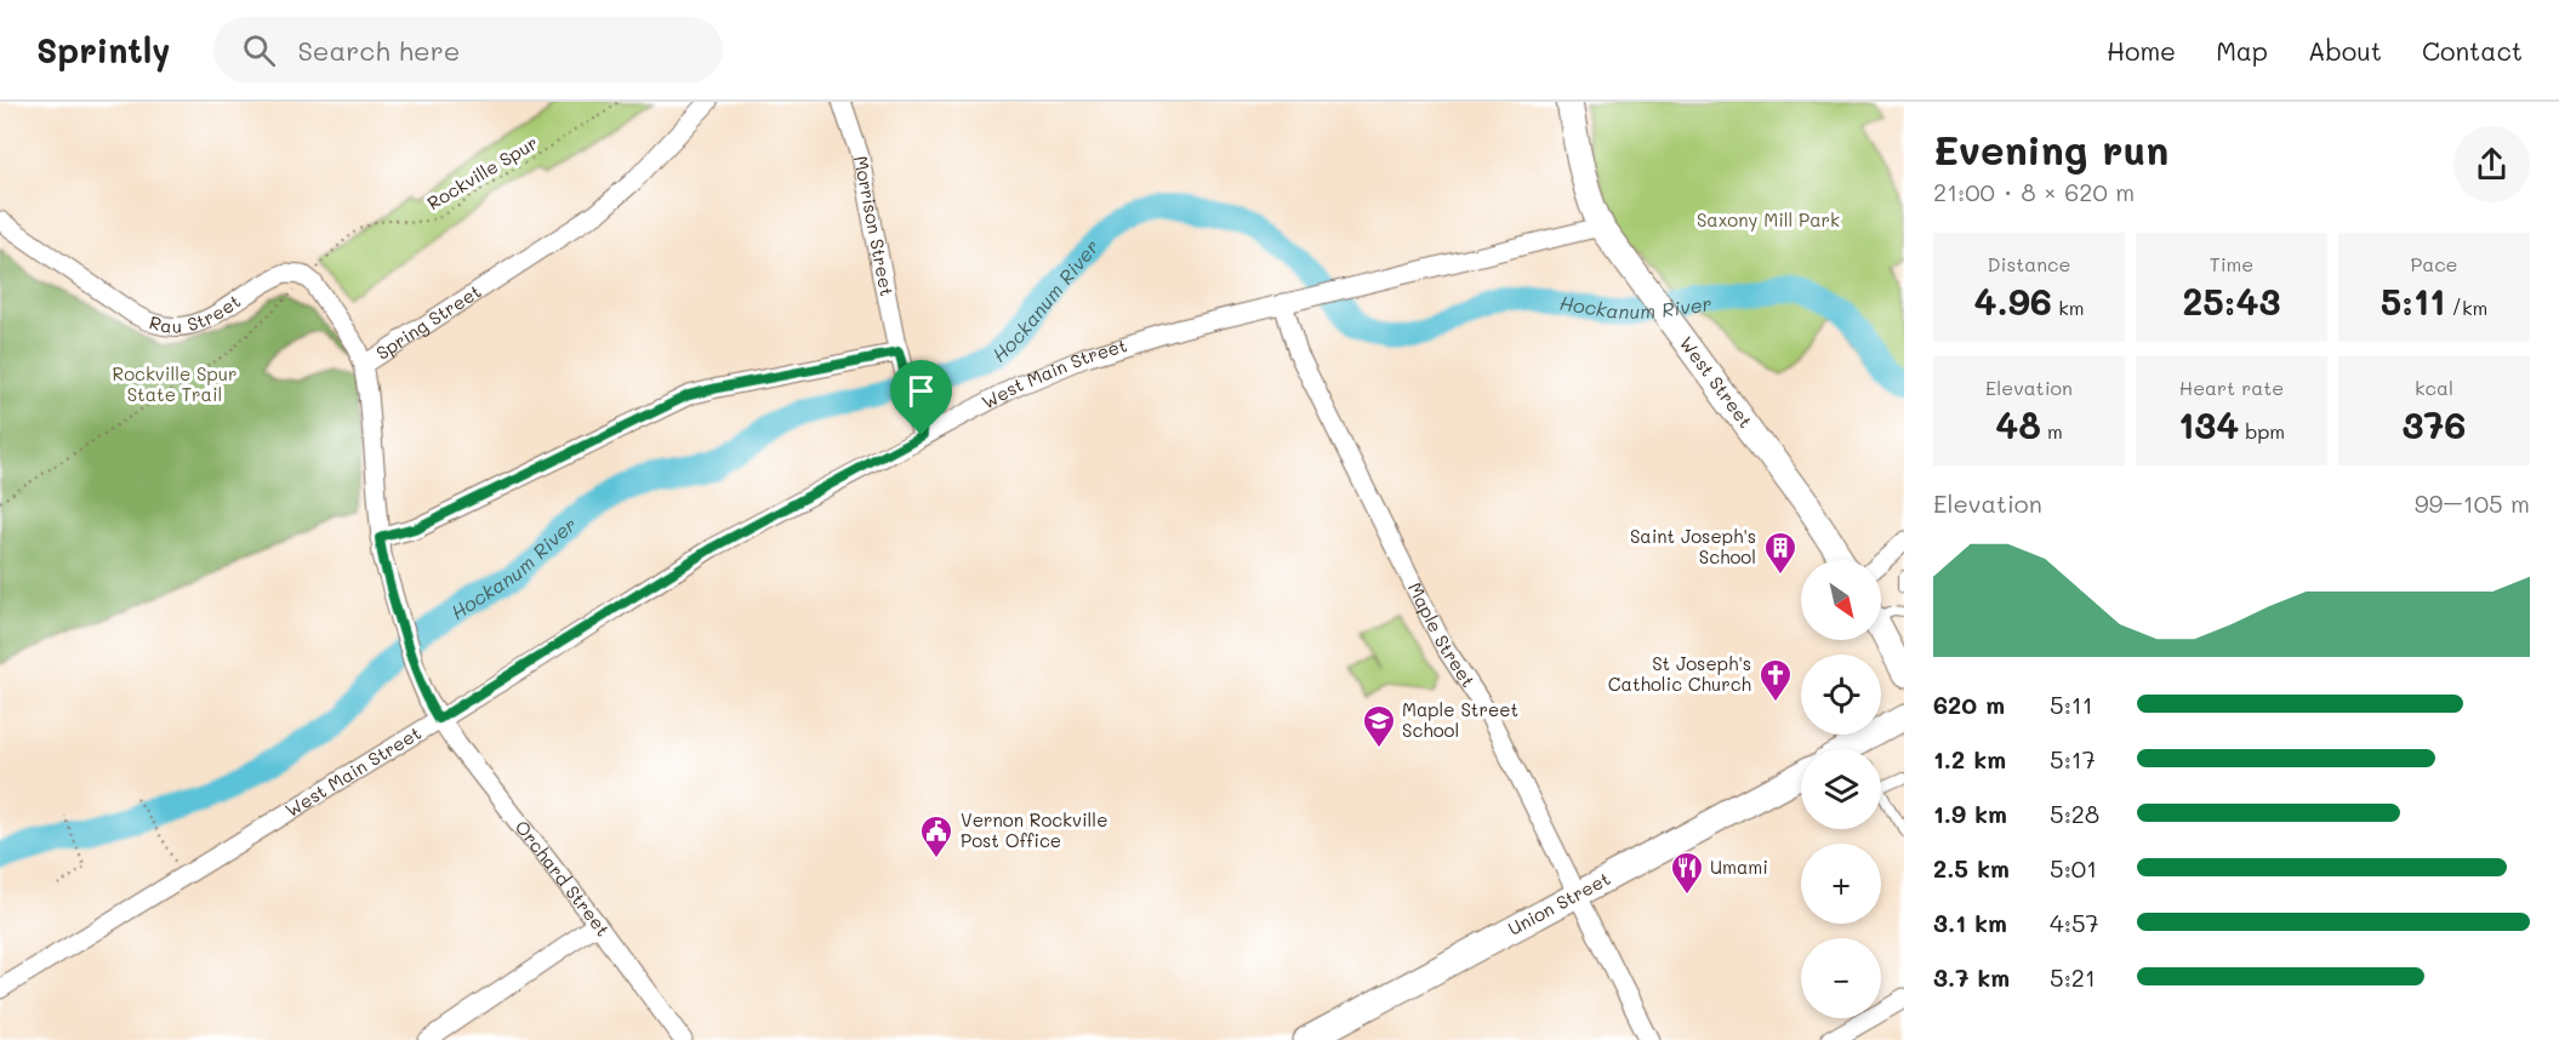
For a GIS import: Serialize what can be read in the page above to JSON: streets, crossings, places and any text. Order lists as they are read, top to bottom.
{
  "streets": {
    "main road": ["West Street", "Union Street"],
    "street": [
      "Morrison Street",
      "Rau Street",
      "Spring Street",
      "West Main Street",
      "Maple Street",
      "Orchard Street"
    ],
    "path": ["Rockville Spur"]
  },
  "crossings": [
    ["Morrison Street", "West Main Street"],
    ["Rau Street", "Spring Street"],
    ["Spring Street", "West Main Street"],
    ["Spring Street", "Orchard Street"],
    ["West Main Street", "West Street"],
    ["West Main Street", "Maple Street"],
    ["West Main Street", "Orchard Street"],
    ["Maple Street", "Union Street"]
  ],
  "water": ["Hockanum River"],
  "parks": ["Saxony Mill Park", "Rockville Spur State Trail"],
  "places": {
    "building": ["Saint Joseph's School"],
    "church": ["St Joseph's Catholic Church"],
    "school or university": ["Maple Street School"],
    "public building": ["Vernon Rockville Post Office"],
    "restaurant": ["Umami"]
  },
  "north": "bottom right",
  "page": {
    "header": "Sprintly",
    "search": "Search here",
    "nav": [
      "Home",
      "Map",
      "About",
      "Contact"
    ],
    "heading": ["Evening run", "21:00 · 8 × 620 m"],
    "stats": [
      ["Distance", "4.96 km"],
      ["Time", "25:43"],
      ["Pace", "5:11 /km"],
      ["Elevation", "48 m"],
      ["Heart rate", "134 bpm"],
      ["kcal", "376"]
    ],
    "chart": ["Elevation", "99–105 m"],
    "map_buttons": ["+", "−"],
    "list": [
      {
        "name": "620 m",
        "note": "5:11"
      },
      {
        "name": "1.2 km",
        "note": "5:17"
      },
      {
        "name": "1.9 km",
        "note": "5:28"
      },
      {
        "name": "2.5 km",
        "note": "5:01"
      },
      {
        "name": "3.1 km",
        "note": "4:57"
      },
      {
        "name": "3.7 km",
        "note": "5:21"
      }
    ]
  }
}
